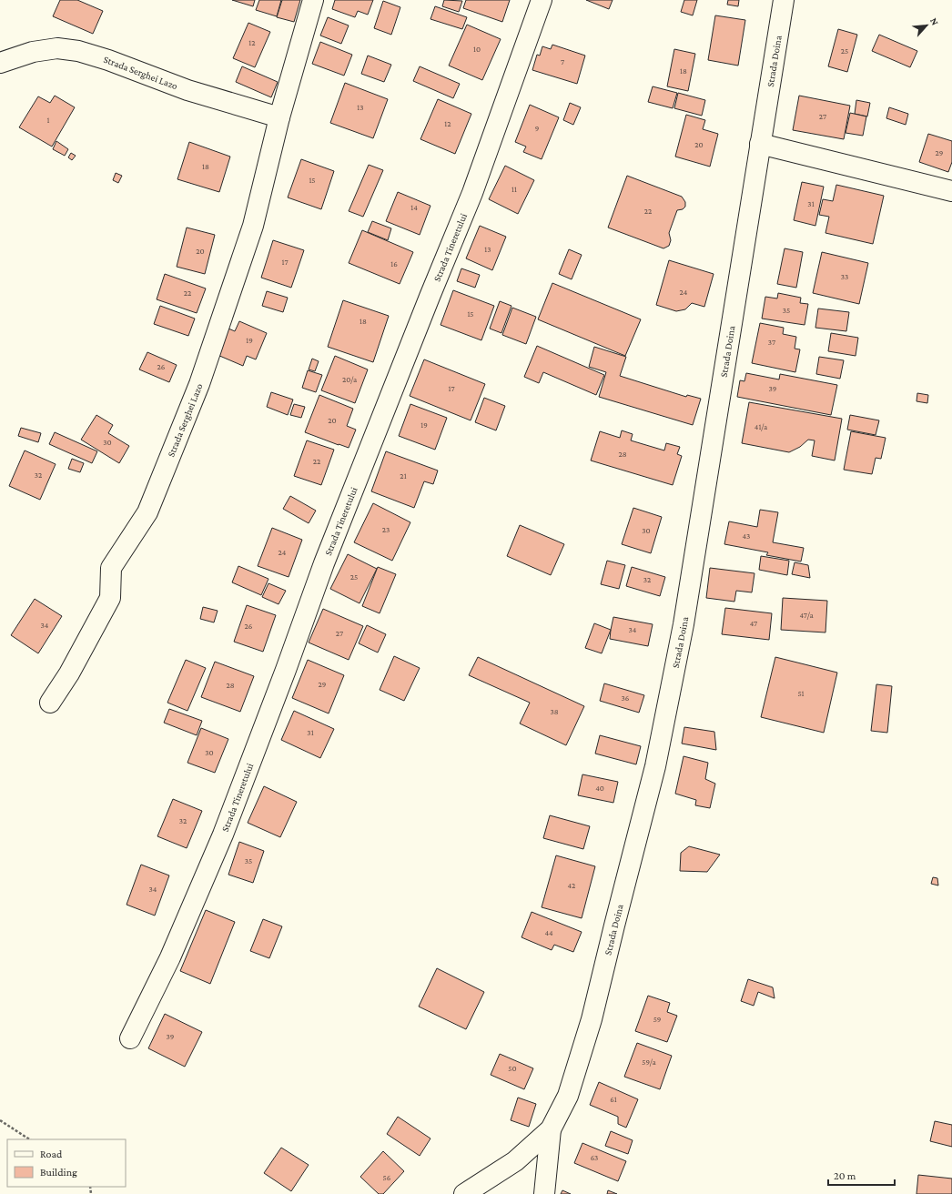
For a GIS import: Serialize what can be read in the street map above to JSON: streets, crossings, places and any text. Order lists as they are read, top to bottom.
{
  "streets": {
    "street": ["Strada Doina", "Strada Serghei Lazo", "Strada Tineretului"]
  },
  "house_numbers": [
    "12",
    "10",
    "25",
    "7",
    "18",
    "13",
    "27",
    "1",
    "12",
    "9",
    "20",
    "29",
    "18",
    "15",
    "11",
    "31",
    "14",
    "22",
    "13",
    "20",
    "17",
    "16",
    "33",
    "24",
    "22",
    "35",
    "15",
    "18",
    "19",
    "37",
    "26",
    "20/a",
    "17",
    "39",
    "20",
    "19",
    "41/a",
    "30",
    "28",
    "22",
    "32",
    "21",
    "23",
    "30",
    "43",
    "24",
    "25",
    "32",
    "47/a",
    "47",
    "34",
    "26",
    "34",
    "27",
    "29",
    "28",
    "51",
    "36",
    "38",
    "31",
    "30",
    "40",
    "32",
    "35",
    "42",
    "34",
    "44",
    "59",
    "39",
    "59/a",
    "50",
    "61",
    "63",
    "56"
  ],
  "legend": ["Road", "Building"],
  "scale_bar": "20 m",
  "north": "top right"
}
